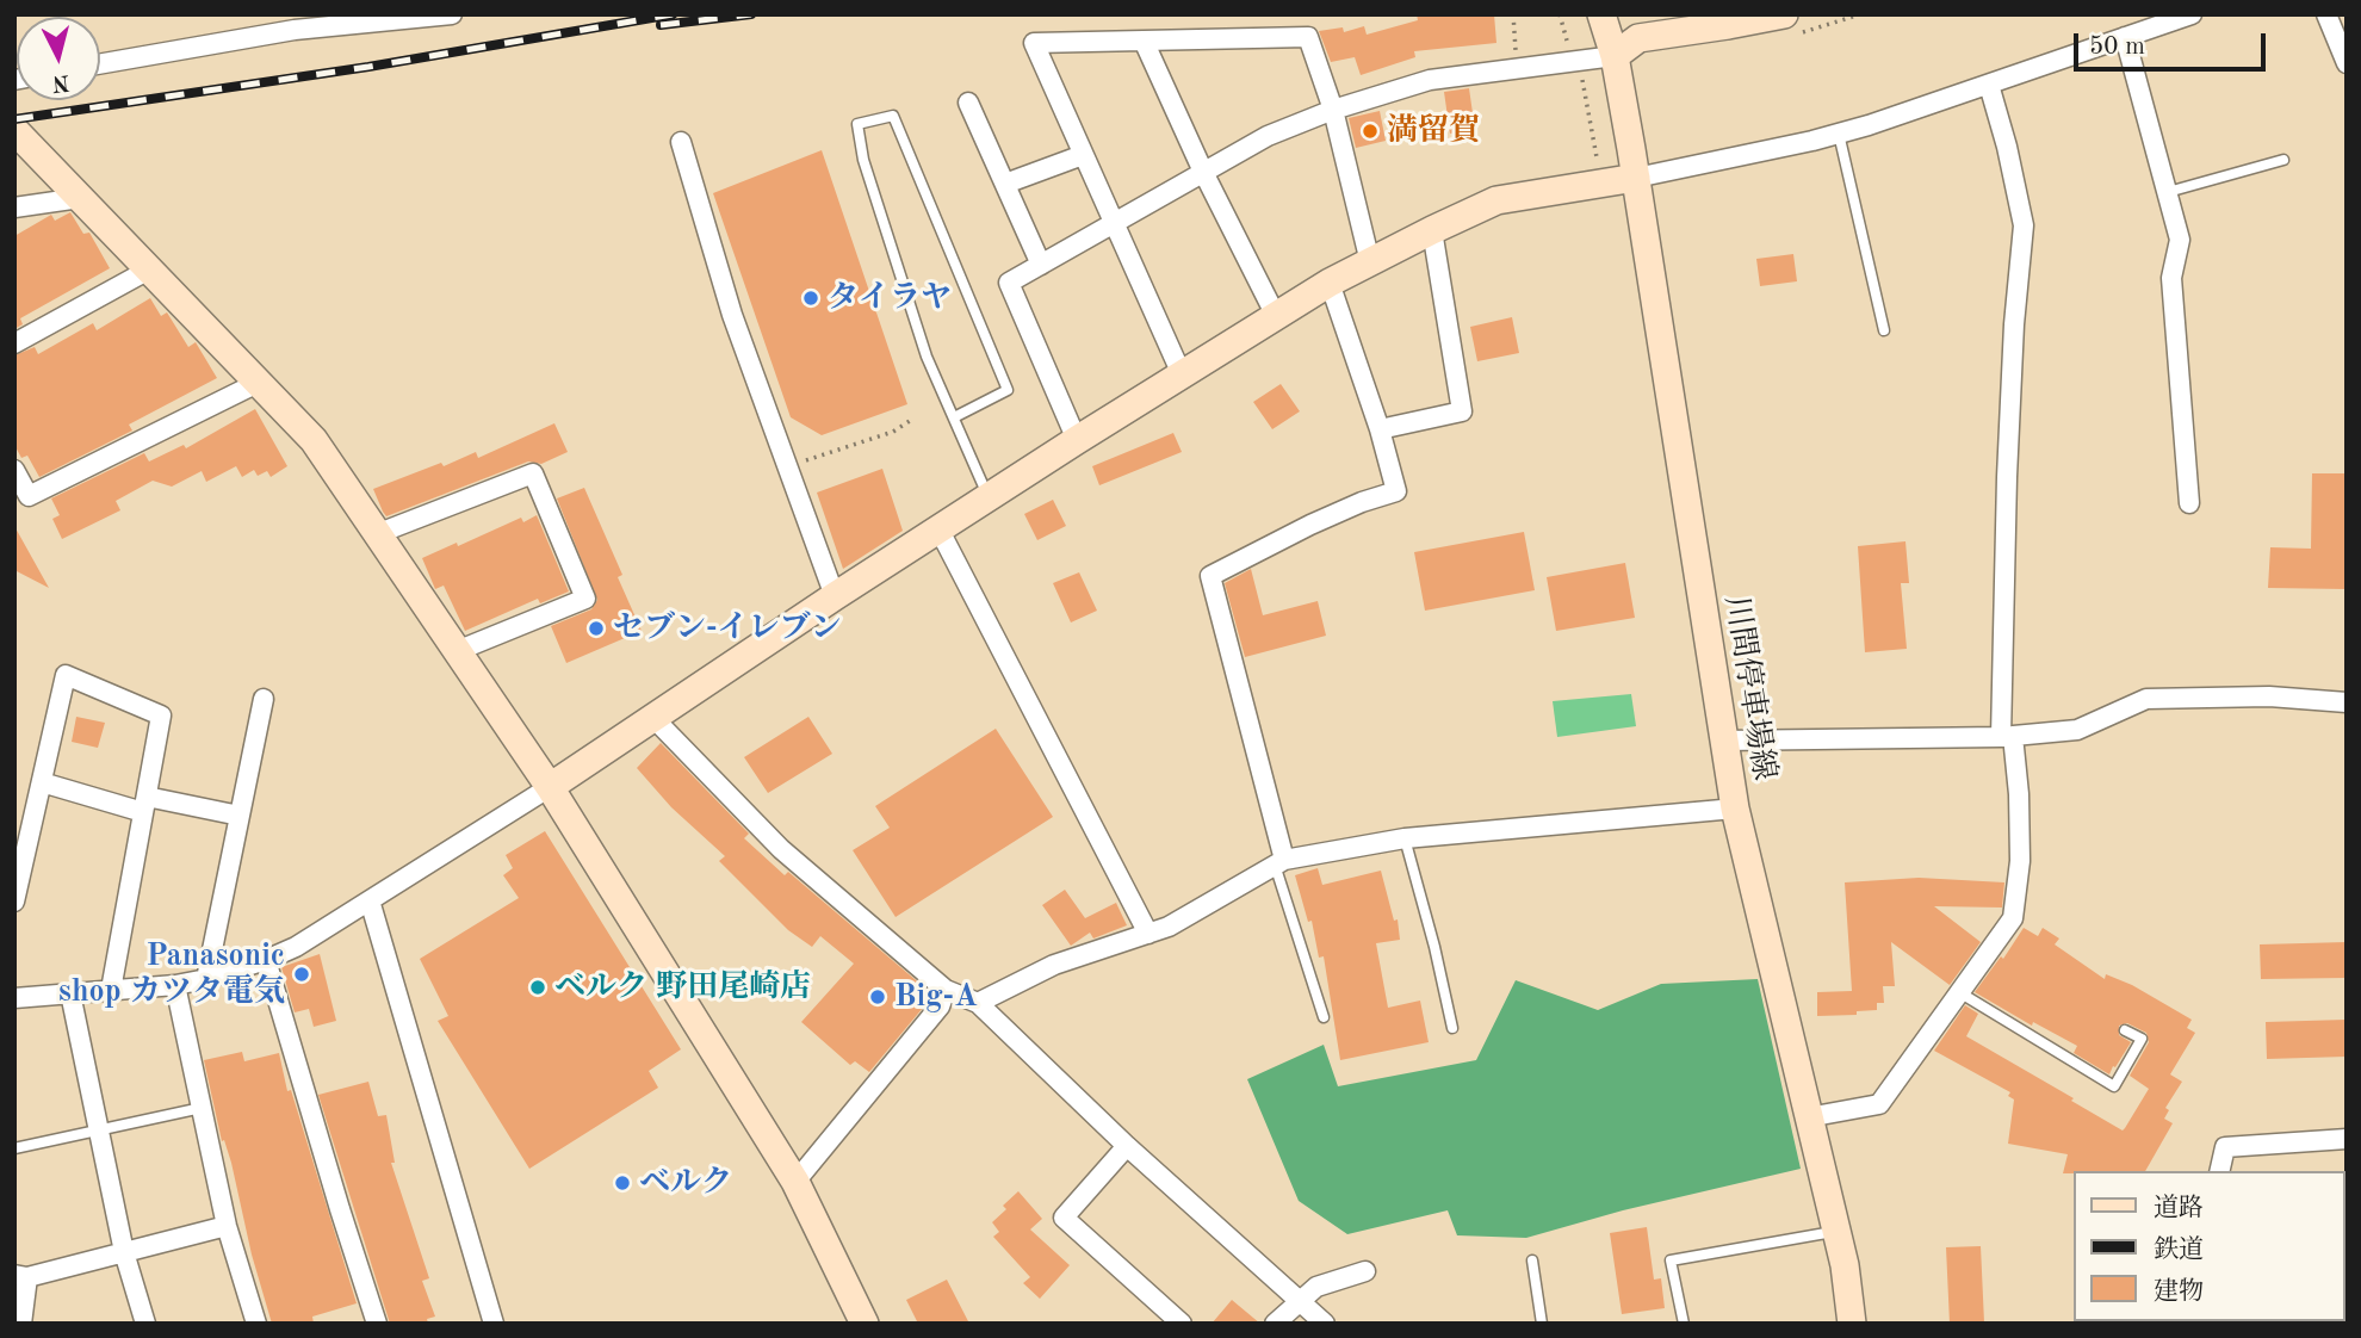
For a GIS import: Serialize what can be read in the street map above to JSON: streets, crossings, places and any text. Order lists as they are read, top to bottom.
{
  "streets": {
    "street": ["川間停車場線"]
  },
  "places": [
    "満留賀",
    "タイラヤ",
    "セブン-イレブン",
    "Panasonic shop カツタ電気",
    "ベルク 野田尾崎店",
    "Big-A",
    "ベルク"
  ],
  "legend": ["道路", "鉄道", "建物"],
  "scale_bar": "50 m",
  "north": "bottom"
}
